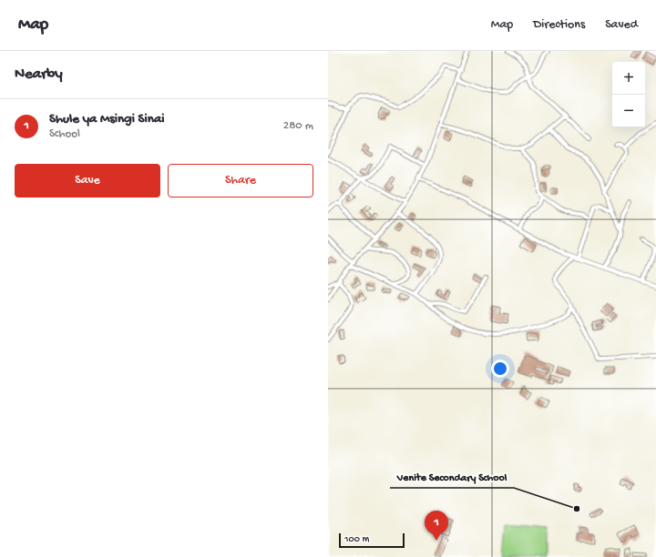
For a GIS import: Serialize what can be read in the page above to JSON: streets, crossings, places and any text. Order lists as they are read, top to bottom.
{
  "places": ["Venite Secondary School"],
  "scale_bar": "100 m",
  "page": {
    "header": "Map",
    "nav": ["Map", "Directions", "Saved"],
    "heading": "Nearby",
    "map_buttons": ["+", "−"],
    "list": [
      {
        "mark": "1",
        "name": "Shule ya Msingi Sinai",
        "note": "School",
        "value": "280 m"
      }
    ],
    "buttons": ["Save", "Share"],
    "pins": "1",
    "scale": "100 m"
  }
}
